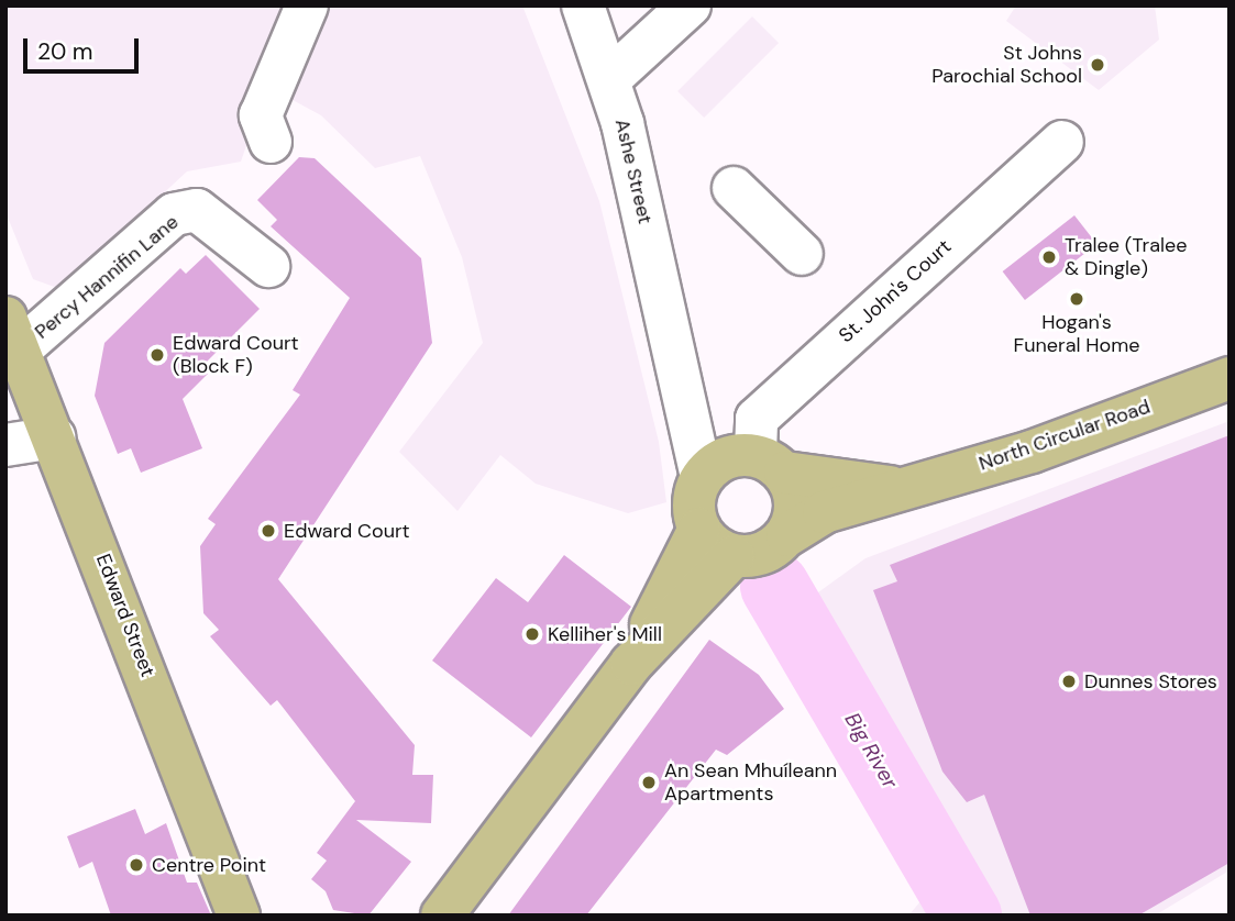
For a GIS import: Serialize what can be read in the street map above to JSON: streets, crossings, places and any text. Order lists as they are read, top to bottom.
{
  "streets": {
    "main road": ["North Circular Road", "Edward Street"],
    "street": ["Ashe Street", "Percy Hannifin Lane", "St. John's Court"]
  },
  "crossings": [
    ["Ashe Street", "St. John's Court"],
    ["Ashe Street", "North Circular Road"],
    ["Percy Hannifin Lane", "Edward Street"],
    ["St. John's Court", "North Circular Road"]
  ],
  "water": ["Big River"],
  "places": [
    "St Johns Parochial School",
    "Tralee (Tralee & Dingle)",
    "Hogan's Funeral Home",
    "Edward Court (Block F)",
    "Edward Court",
    "Kelliher's Mill",
    "Dunnes Stores",
    "An Sean Mhuíleann Apartments",
    "Centre Point"
  ],
  "scale_bar": "20 m"
}
